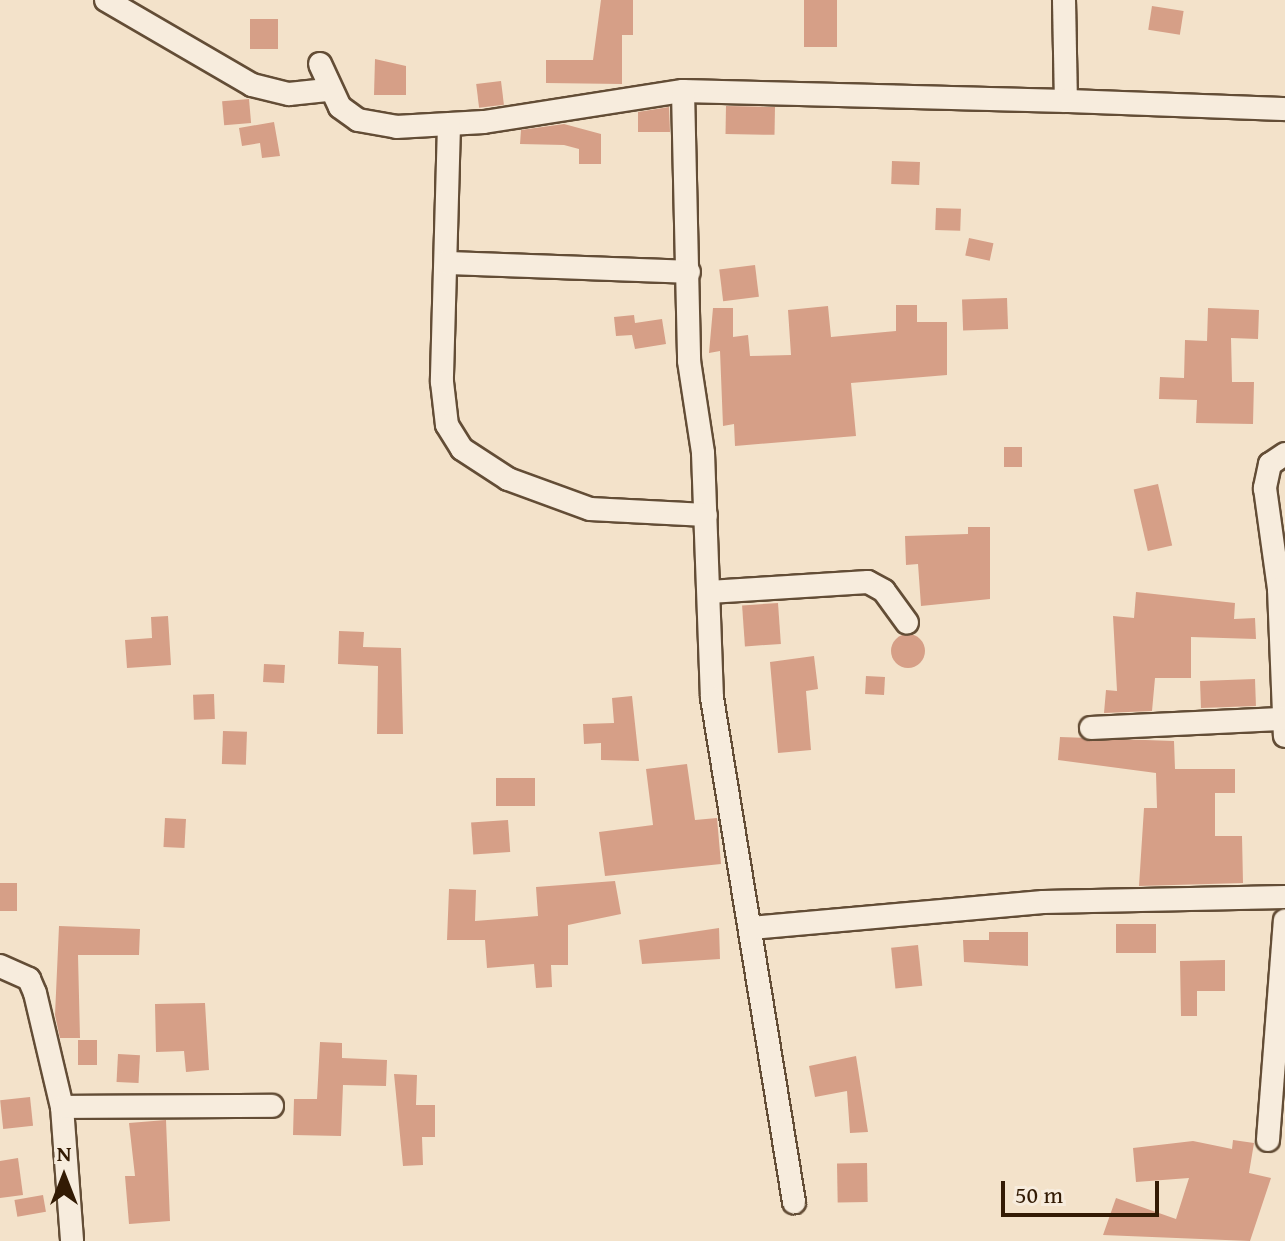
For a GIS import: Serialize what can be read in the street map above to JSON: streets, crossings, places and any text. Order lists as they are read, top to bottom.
{
  "scale_bar": "50 m",
  "north": "top"
}
